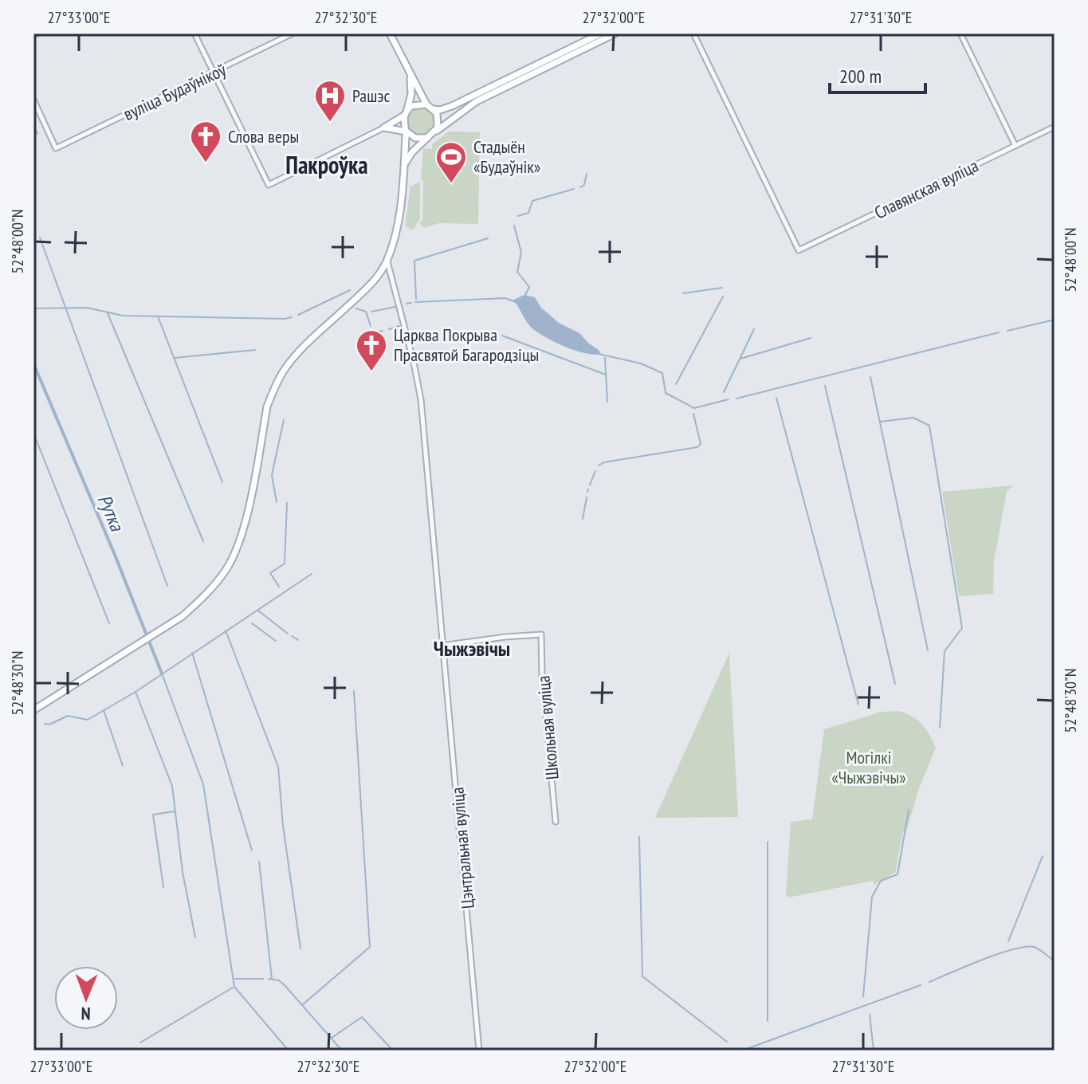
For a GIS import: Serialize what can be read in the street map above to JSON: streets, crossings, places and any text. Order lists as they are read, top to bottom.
{
  "streets": {
    "street": [
      "вуліца Будаўнікоў",
      "Славянская вуліца",
      "Школьная вуліца",
      "Цэнтральная вуліца"
    ]
  },
  "crossings": [
    ["Школьная вуліца", "Цэнтральная вуліца"]
  ],
  "districts": ["Пакроўка", "Чыжэвічы"],
  "water": ["Рутка"],
  "parks": ["Могілкі «Чыжэвічы»"],
  "places": {
    "hospital": ["Рашэс"],
    "church": ["Слова веры", "Царква Покрыва Прасвятой Багародзіцы"],
    "sports": ["Стадыён «Будаўнік»"]
  },
  "scale_bar": "200 m",
  "north": "bottom",
  "coordinates": [
    "27°33'00\"E",
    "27°32'30\"E",
    "27°32'00\"E",
    "27°31'30\"E",
    "52°48'00\"N",
    "52°48'30\"N"
  ]
}
